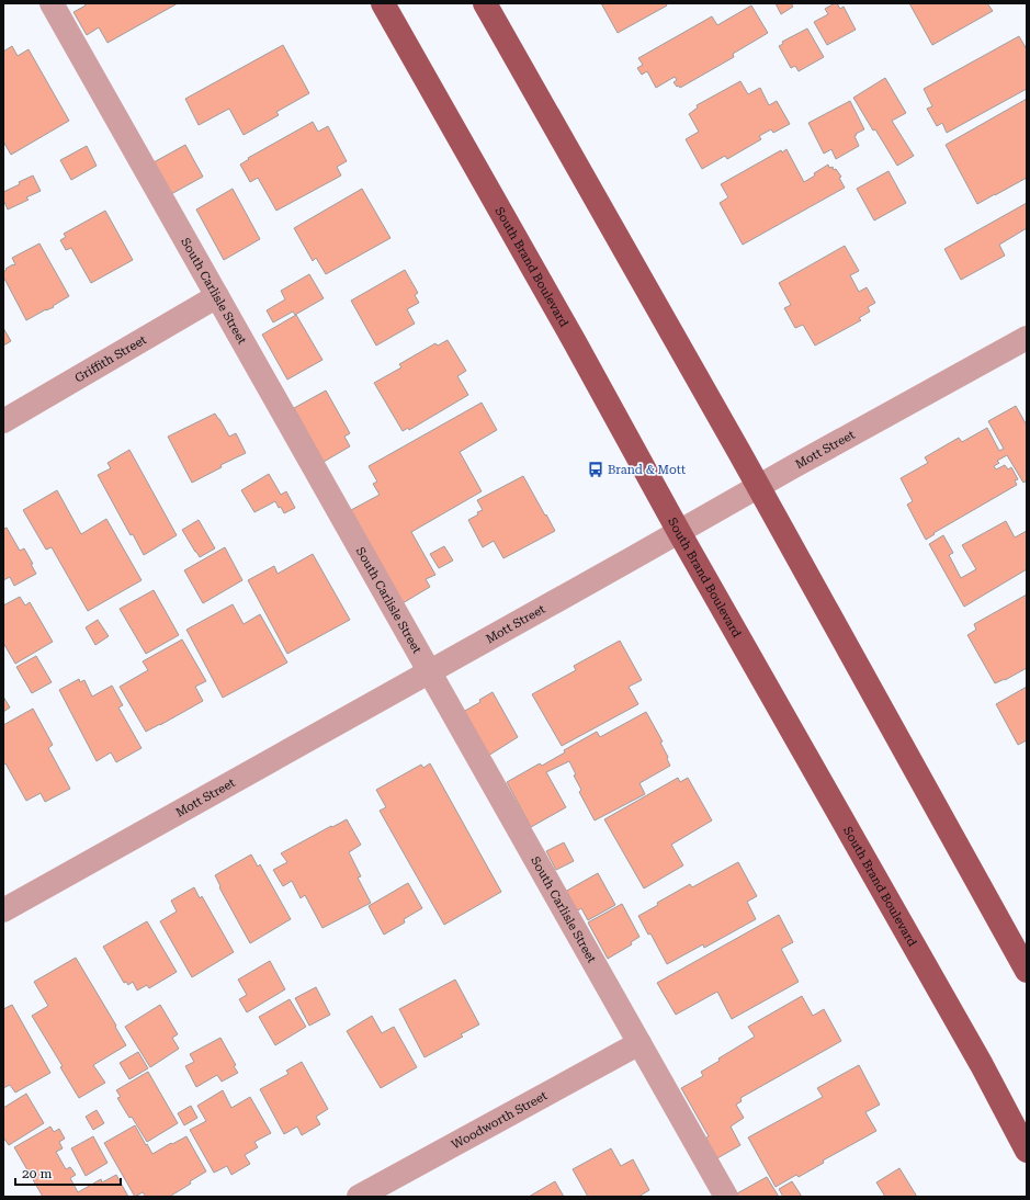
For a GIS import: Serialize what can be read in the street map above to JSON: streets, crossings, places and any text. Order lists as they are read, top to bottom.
{
  "streets": {
    "main road": ["South Brand Boulevard"],
    "street": [
      "South Carlisle Street",
      "Griffith Street",
      "Mott Street",
      "Woodworth Street"
    ]
  },
  "crossings": [
    ["South Brand Boulevard", "Mott Street"],
    ["South Carlisle Street", "Griffith Street"],
    ["South Carlisle Street", "Mott Street"],
    ["South Carlisle Street", "Woodworth Street"]
  ],
  "places": {
    "bus stop": ["Brand & Mott"]
  },
  "scale_bar": "20 m"
}
